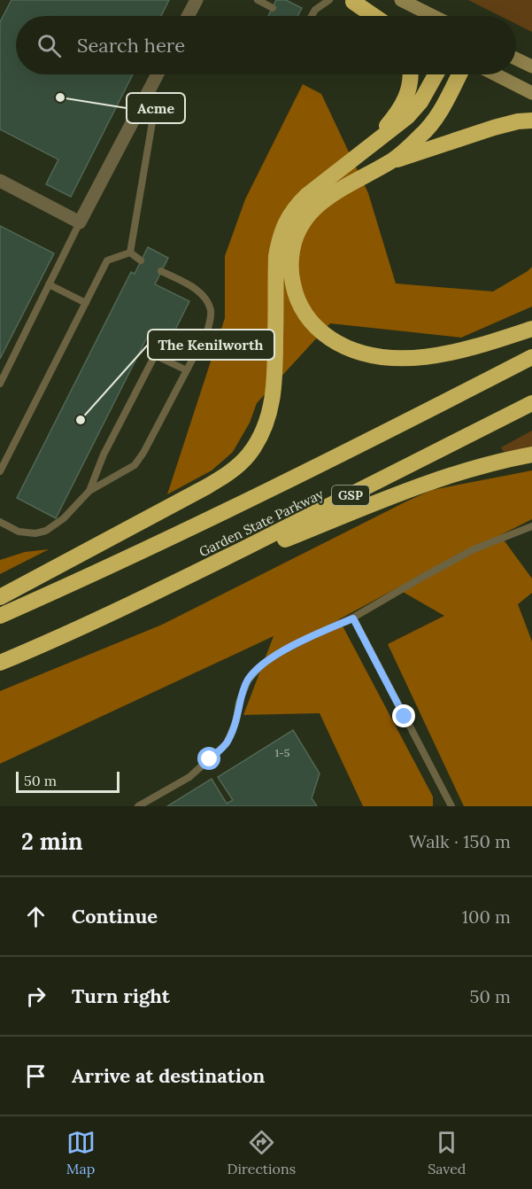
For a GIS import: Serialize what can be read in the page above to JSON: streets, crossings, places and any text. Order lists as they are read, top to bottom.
{
  "streets": {
    "highway": ["GSP", "Garden State Parkway"]
  },
  "places": ["Acme", "The Kenilworth"],
  "house_numbers": ["1-5"],
  "scale_bar": "50 m",
  "page": {
    "search": "Search here",
    "scale": "50 m",
    "heading": ["2 min", "Walk · 150 m"],
    "list": [
      ["Continue", "100 m"],
      ["Turn right", "50 m"],
      "Arrive at destination"
    ],
    "nav": ["Map", "Directions", "Saved"]
  }
}
